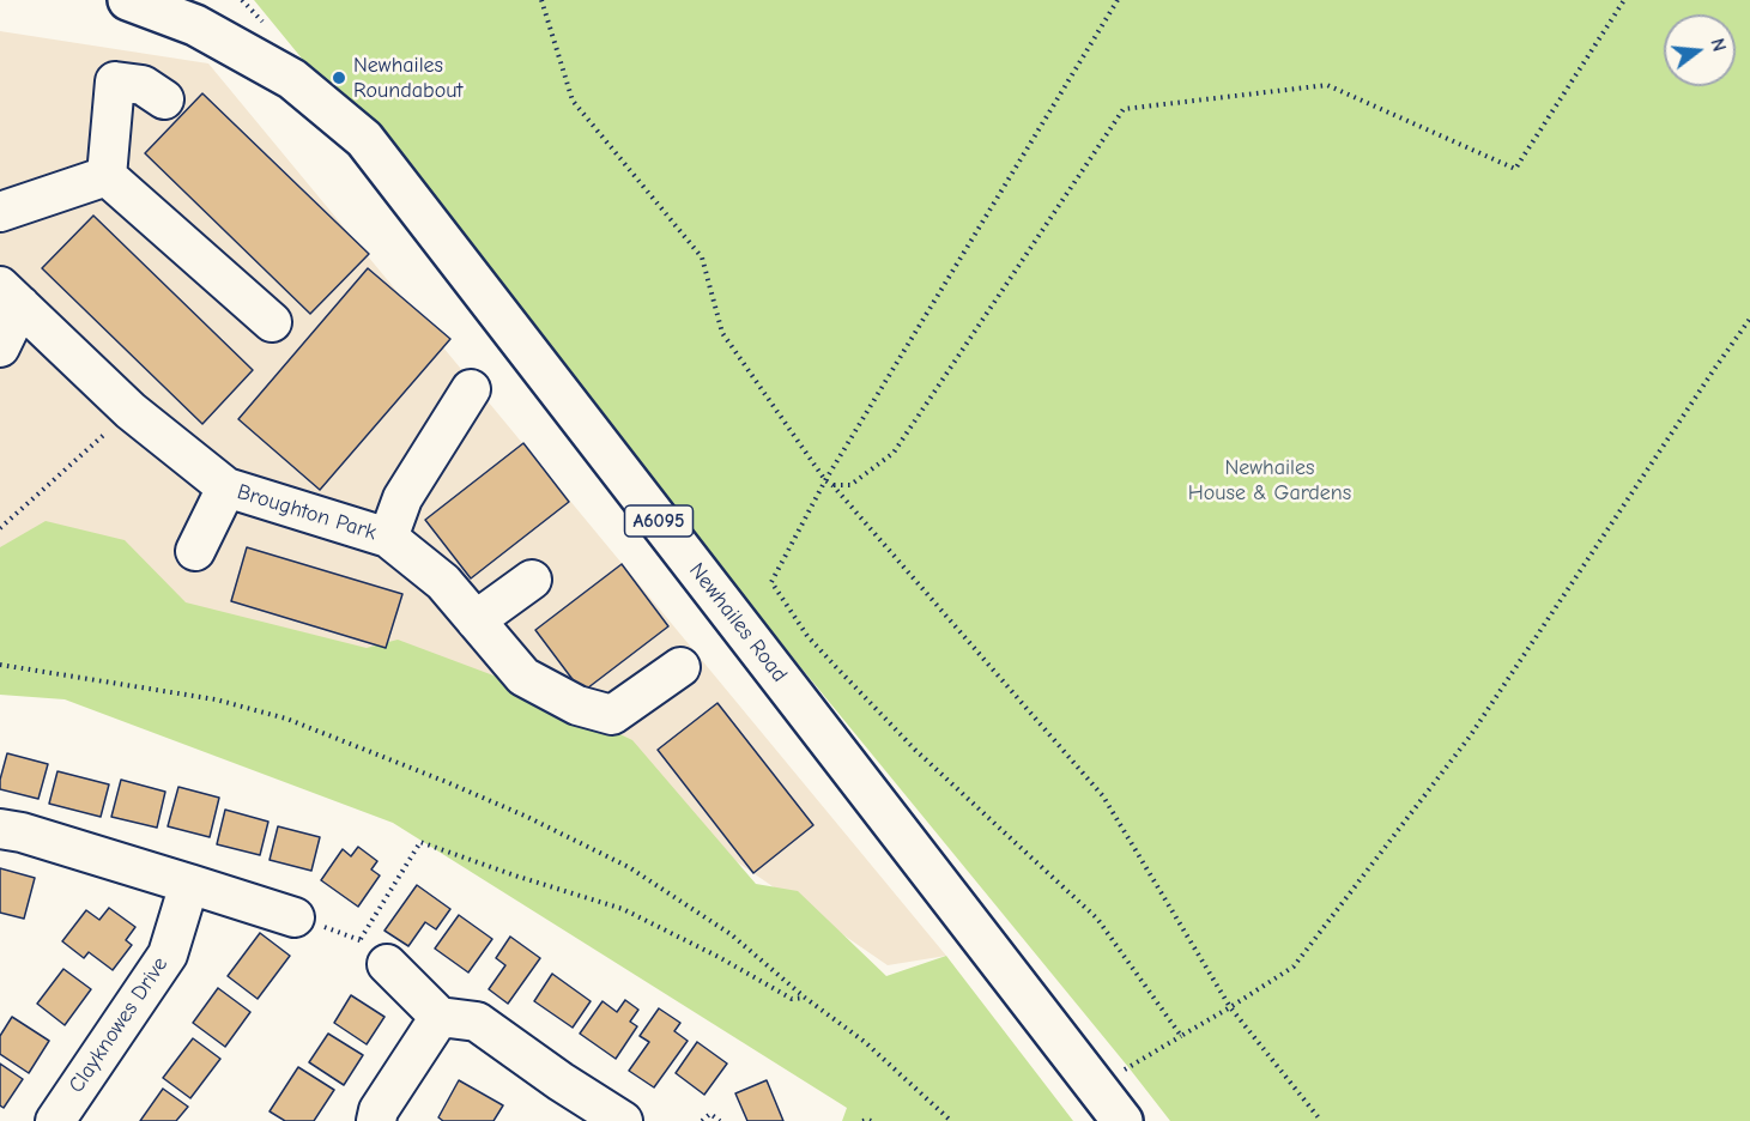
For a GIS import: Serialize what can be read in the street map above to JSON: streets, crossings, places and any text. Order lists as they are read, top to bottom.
{
  "streets": {
    "main road": ["A6095", "Newhailes Road"],
    "street": ["Broughton Park", "Clayknowes Drive"]
  },
  "parks": ["Newhailes House & Gardens"],
  "places": ["Newhailes Roundabout"],
  "north": "right"
}
